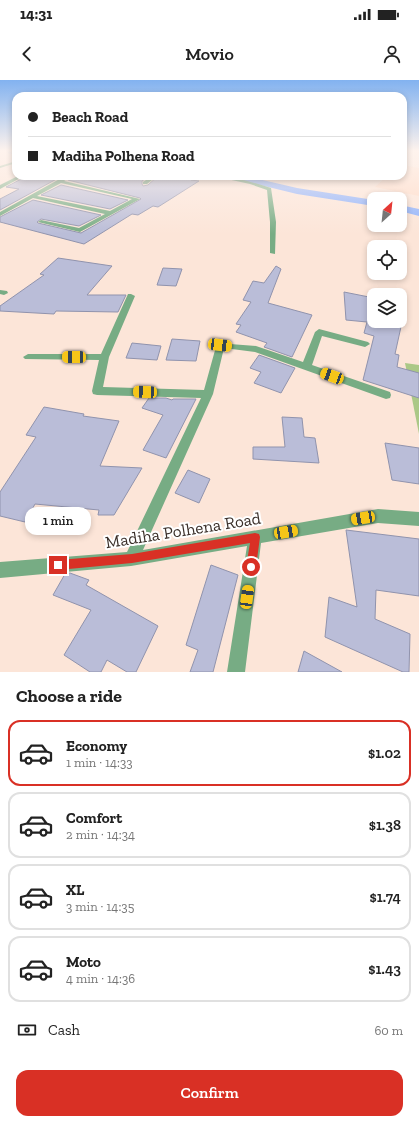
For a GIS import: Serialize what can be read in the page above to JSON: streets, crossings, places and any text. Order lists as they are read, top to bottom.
{
  "streets": {
    "street": ["Madiha Polhena Road"]
  },
  "north": "top right",
  "page": {
    "status": "14:31",
    "header": "Movio",
    "banner": ["Beach Road", "Madiha Polhena Road"],
    "bubble": "1 min",
    "heading": "Choose a ride",
    "list": [
      {
        "name": "Economy",
        "note": "1 min · 14:33",
        "value": "$1.02"
      },
      {
        "name": "Comfort",
        "note": "2 min · 14:34",
        "value": "$1.38"
      },
      {
        "name": "XL",
        "note": "3 min · 14:35",
        "value": "$1.74"
      },
      {
        "name": "Moto",
        "note": "4 min · 14:36",
        "value": "$1.43"
      }
    ],
    "pay": ["Cash", "60 m"],
    "buttons": "Confirm"
  }
}
